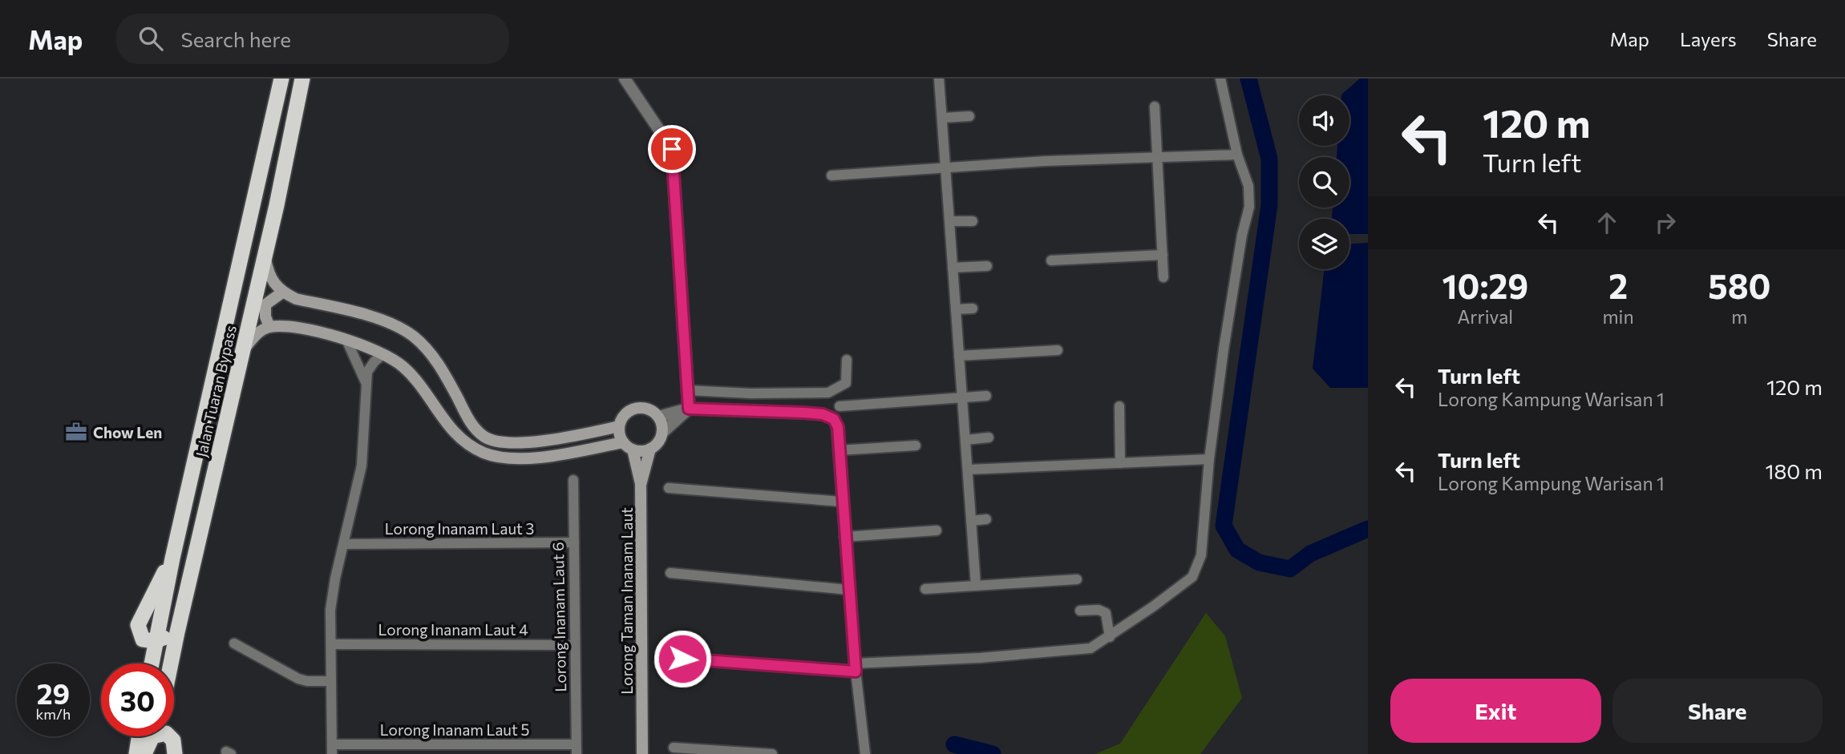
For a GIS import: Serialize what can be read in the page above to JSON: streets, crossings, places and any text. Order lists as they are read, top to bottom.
{
  "streets": {
    "highway": ["Jalan Tuaran Bypass"],
    "main road": ["Lorong Taman Inanam Laut"],
    "street": [
      "Lorong Inanam Laut 3",
      "Lorong Inanam Laut 6",
      "Lorong Inanam Laut 4",
      "Lorong Inanam Laut 5"
    ]
  },
  "crossings": [
    ["Lorong Inanam Laut 3", "Lorong Inanam Laut 6"],
    ["Lorong Inanam Laut 6", "Lorong Inanam Laut 4"],
    ["Lorong Inanam Laut 6", "Lorong Inanam Laut 5"]
  ],
  "places": {
    "office": ["Chow Len"]
  },
  "page": {
    "header": "Map",
    "search": "Search here",
    "nav": ["Map", "Layers", "Share"],
    "turn": ["120 m", "Turn left"],
    "eta": [
      "10:29",
      "Arrival",
      "2",
      "min",
      "580",
      "m"
    ],
    "list": [
      {
        "name": "Turn left",
        "note": "Lorong Kampung Warisan 1",
        "value": "120 m"
      },
      {
        "name": "Turn left",
        "note": "Lorong Kampung Warisan 1",
        "value": "180 m"
      }
    ],
    "speed": "29 km/h",
    "limit": "30",
    "buttons": ["Exit", "Share"]
  }
}
